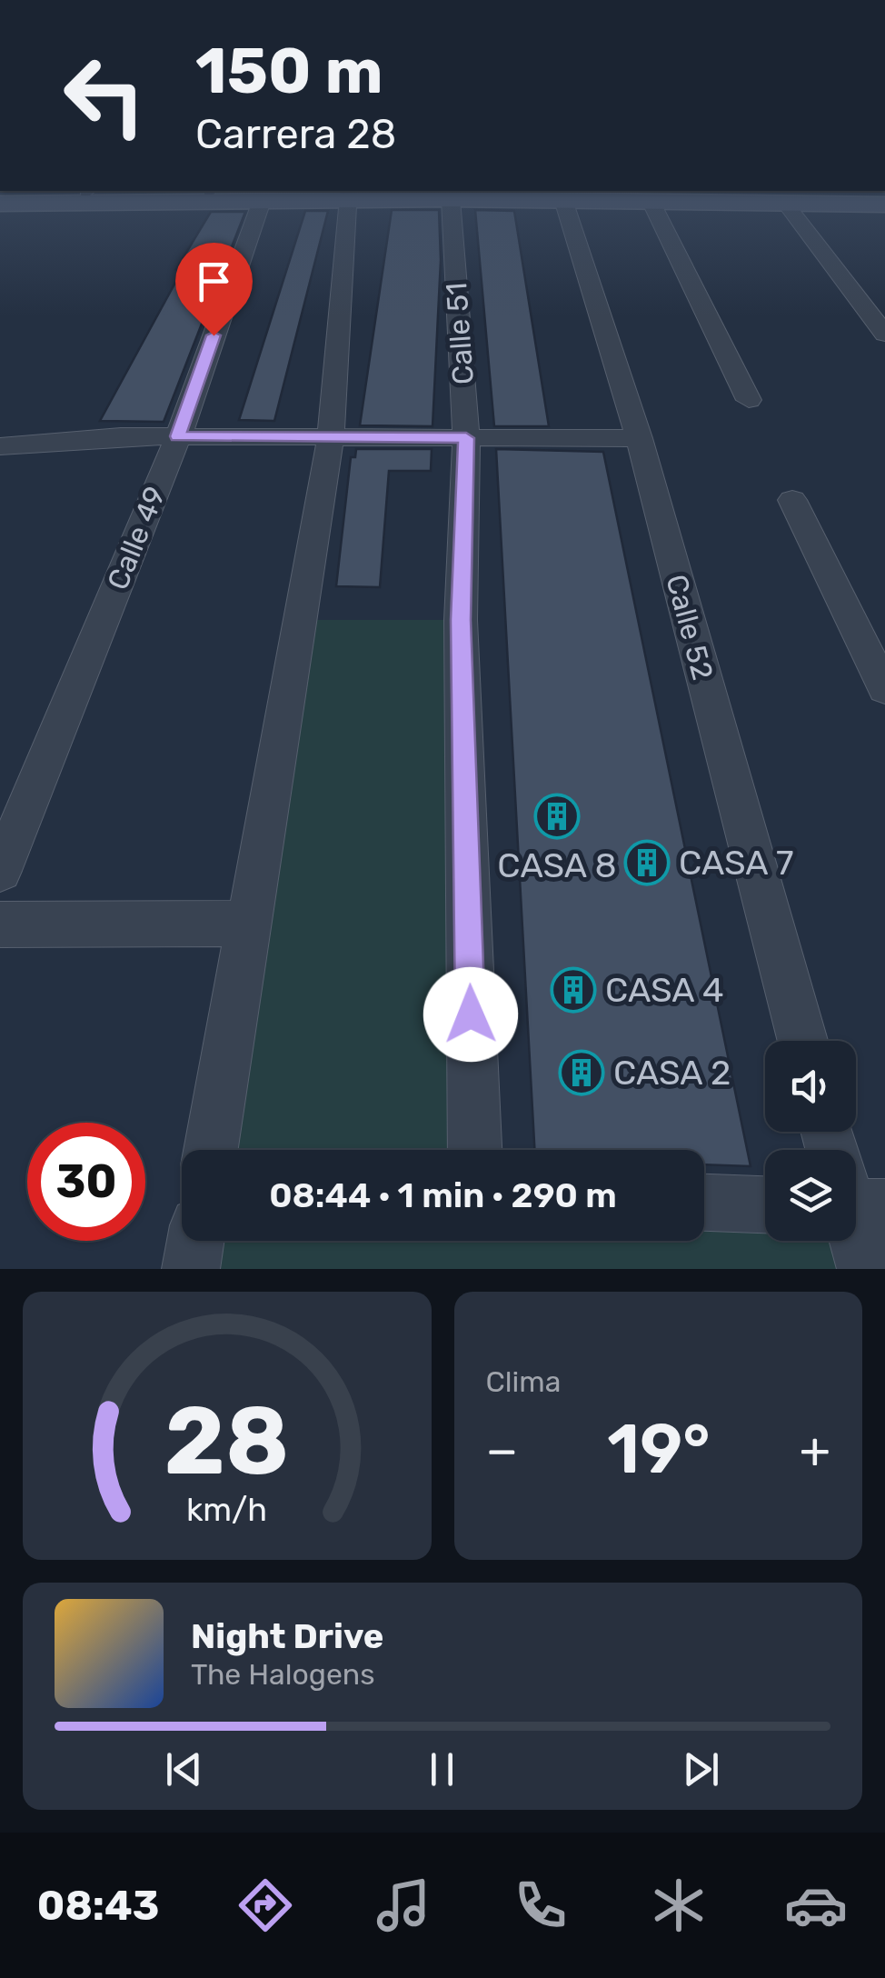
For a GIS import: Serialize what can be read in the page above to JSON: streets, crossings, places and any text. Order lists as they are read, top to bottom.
{
  "streets": {
    "street": ["Calle 51", "Calle 49", "Calle 52"]
  },
  "places": {
    "building": [
      "CASA 8",
      "CASA 7",
      "CASA 4",
      "CASA 2"
    ]
  },
  "page": {
    "turn": ["150 m", "Carrera 28"],
    "limit": "30",
    "trip": "08:44 · 1 min · 290 m",
    "tile": "Clima",
    "heat": ["−", "19°", "+"],
    "song": ["Night Drive", "The Halogens"],
    "tabs": "08:43",
    "gauge": ["28", "km/h"]
  }
}
